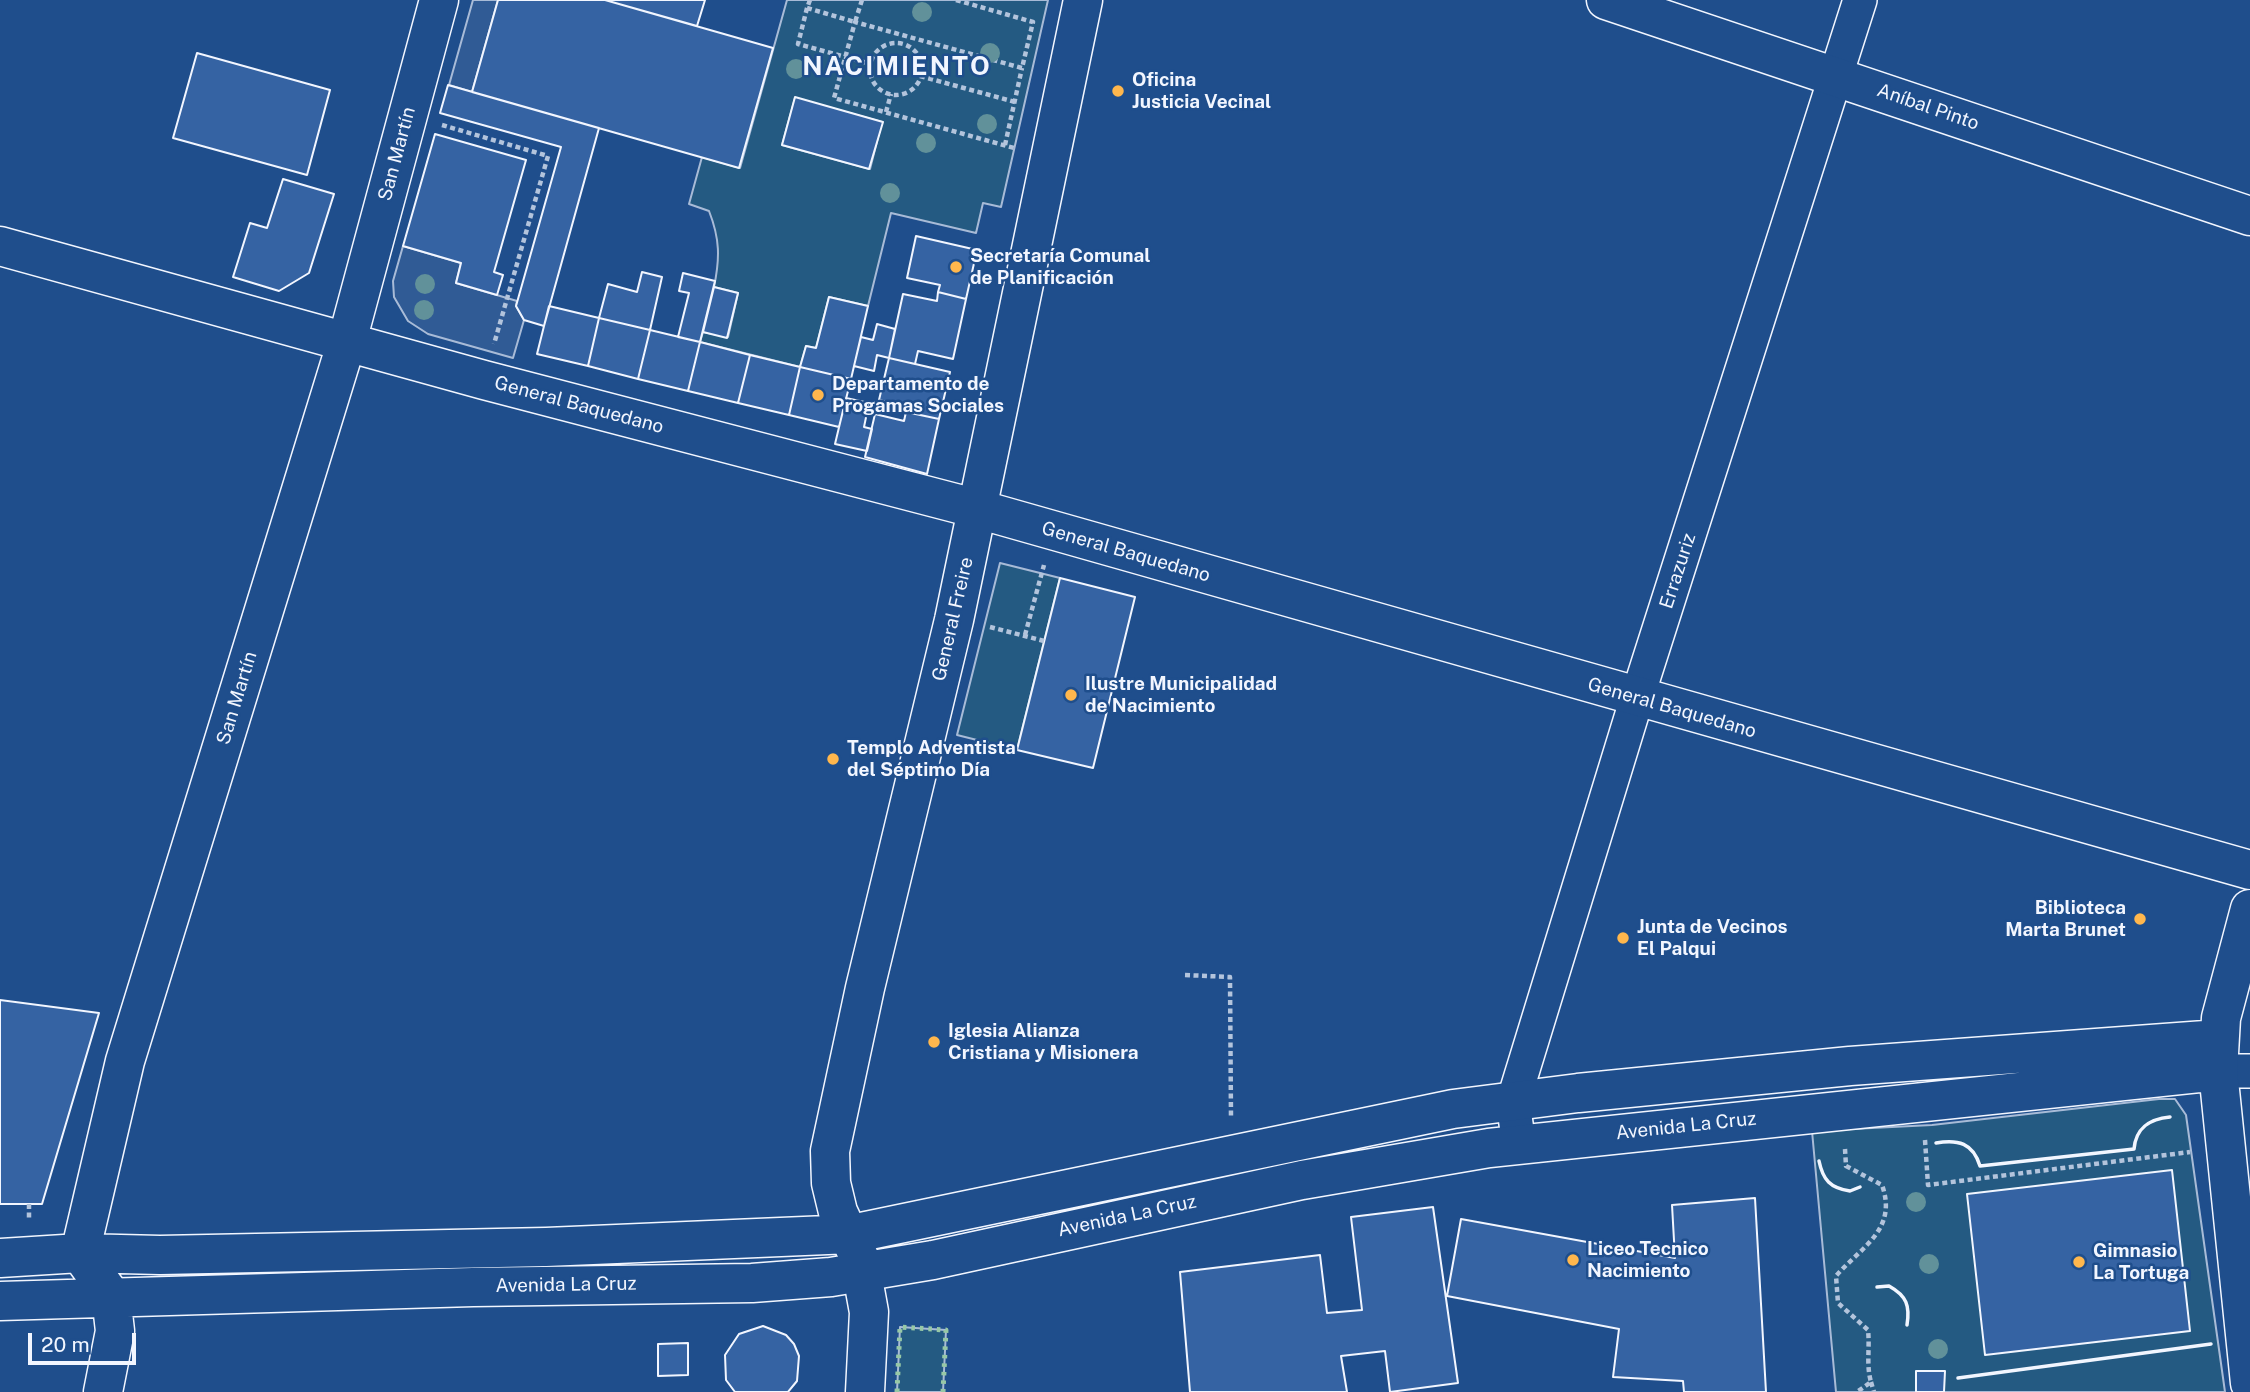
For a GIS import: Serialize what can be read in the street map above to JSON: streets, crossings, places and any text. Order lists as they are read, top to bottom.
{
  "streets": {
    "main road": [
      "Aníbal Pinto",
      "San Martín",
      "General Baquedano",
      "General Freire",
      "Avenida La Cruz"
    ],
    "street": ["Errazuriz"]
  },
  "crossings": [
    ["Aníbal Pinto", "Errazuriz"],
    ["San Martín", "General Baquedano"],
    ["San Martín", "Avenida La Cruz"],
    ["General Baquedano", "Errazuriz"],
    ["General Baquedano", "General Freire"],
    ["Errazuriz", "Avenida La Cruz"],
    ["General Freire", "Avenida La Cruz"]
  ],
  "districts": ["NACIMIENTO"],
  "places": [
    "Oficina Justicia Vecinal",
    "Secretaría Comunal de Planificación",
    "Departamento de Progamas Sociales",
    "Ilustre Municipalidad de Nacimiento",
    "Templo Adventista del Séptimo Día",
    "Biblioteca Marta Brunet",
    "Junta de Vecinos El Palqui",
    "Iglesia Alianza Cristiana y Misionera",
    "Liceo Tecnico Nacimiento",
    "Gimnasio La Tortuga"
  ],
  "scale_bar": "20 m"
}
